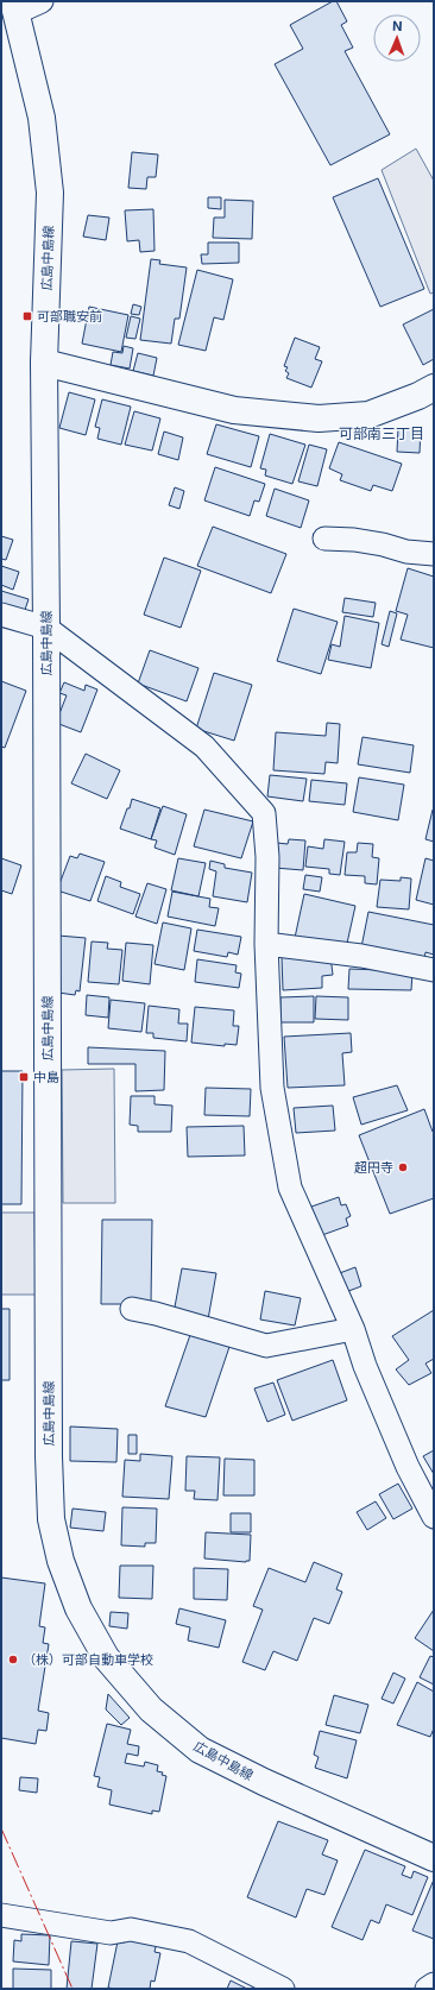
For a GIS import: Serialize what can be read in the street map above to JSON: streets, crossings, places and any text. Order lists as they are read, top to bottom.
{
  "streets": {
    "main road": ["広島中島線"]
  },
  "districts": ["可部南三丁目"],
  "places": {
    "transit": ["可部職安前", "中島"],
    "other": ["超円寺", "（株）可部自動車学校"]
  },
  "north": "top"
}
